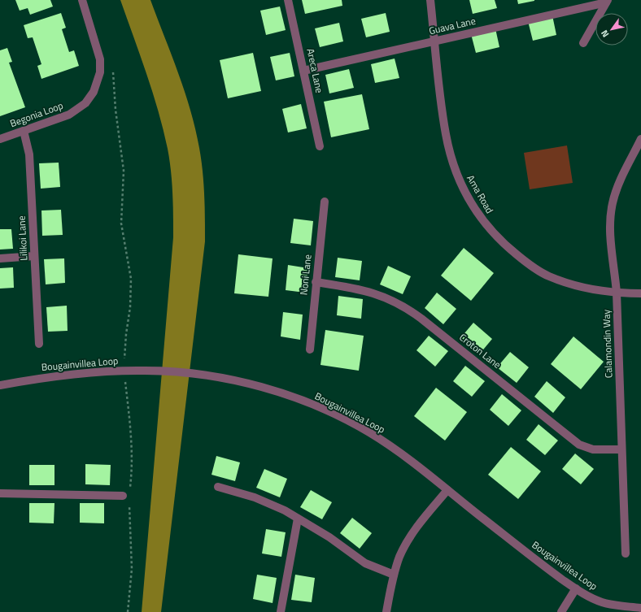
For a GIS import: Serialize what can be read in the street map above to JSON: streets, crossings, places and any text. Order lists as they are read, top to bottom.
{
  "streets": {
    "street": [
      "Guava Lane",
      "Areca Lane",
      "Begonia Loop",
      "Ama Road",
      "Lilikoi Lane",
      "Noni Lane",
      "Calamondin Way",
      "Croton Lane",
      "Bougainvillea Loop"
    ]
  },
  "crossings": [
    ["Guava Lane", "Areca Lane"],
    ["Guava Lane", "Ama Road"],
    ["Begonia Loop", "Lilikoi Lane"],
    ["Ama Road", "Calamondin Way"],
    ["Noni Lane", "Croton Lane"],
    ["Calamondin Way", "Croton Lane"]
  ],
  "north": "bottom left"
}
